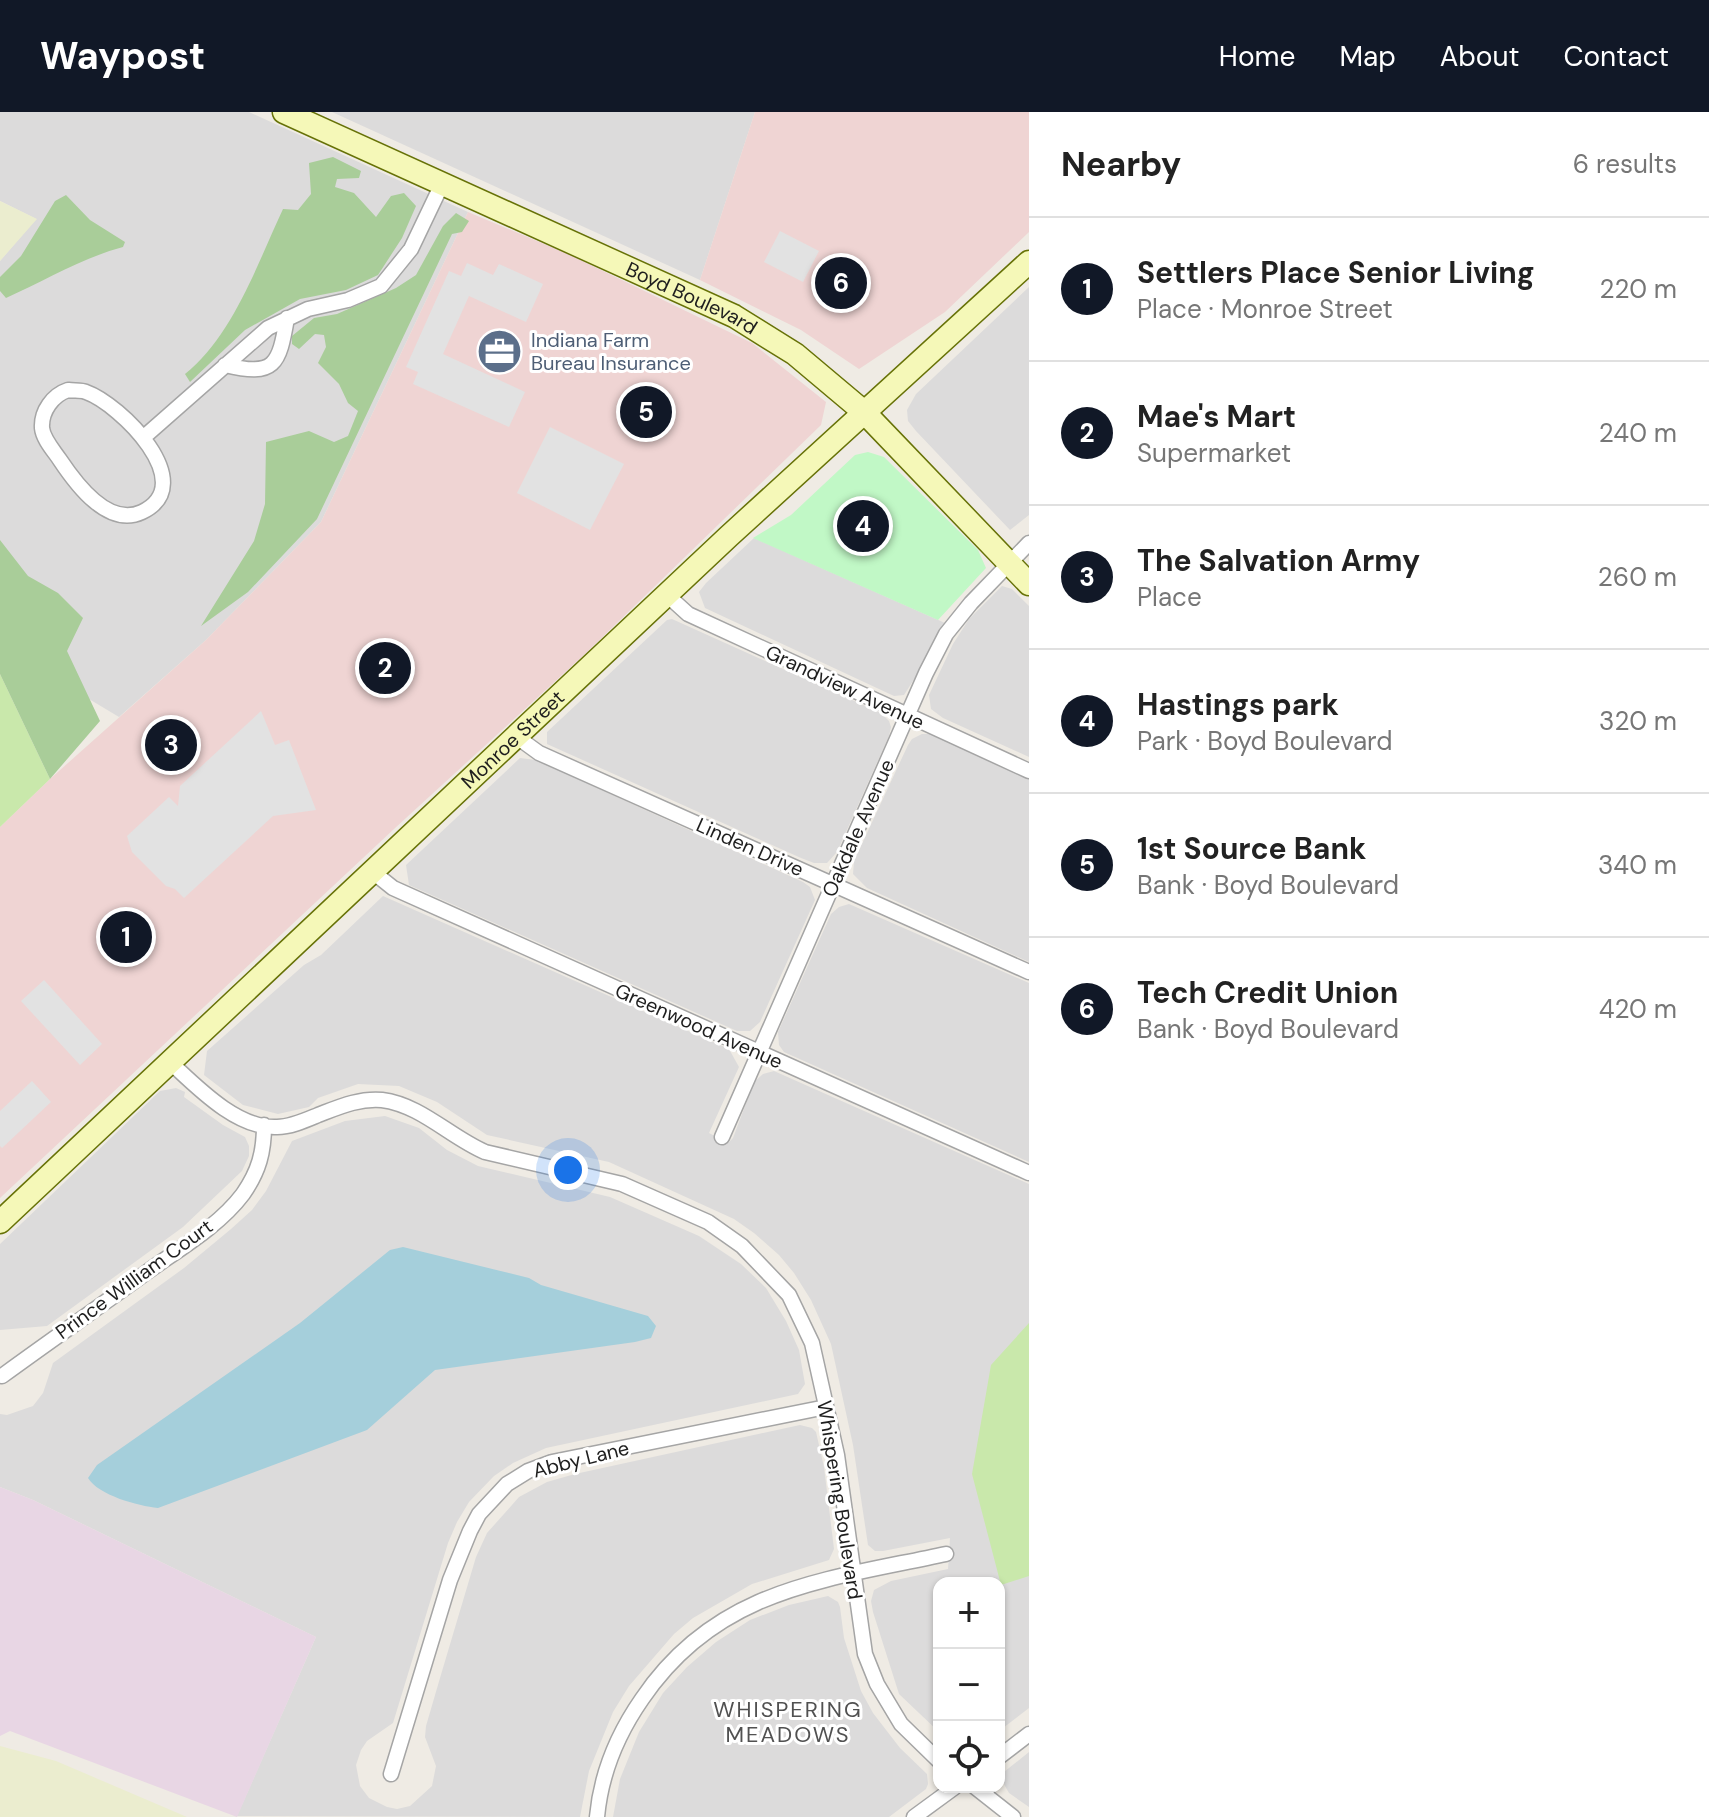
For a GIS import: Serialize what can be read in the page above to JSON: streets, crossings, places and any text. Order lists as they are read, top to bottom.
{
  "streets": {
    "main road": ["Boyd Boulevard", "Monroe Street"],
    "street": [
      "Grandview Avenue",
      "Oakdale Avenue",
      "Linden Drive",
      "Greenwood Avenue",
      "Prince William Court",
      "Abby Lane",
      "Whispering Boulevard"
    ]
  },
  "crossings": [
    ["Boyd Boulevard", "Monroe Street"],
    ["Boyd Boulevard", "Oakdale Avenue"],
    ["Grandview Avenue", "Monroe Street"],
    ["Grandview Avenue", "Oakdale Avenue"],
    ["Monroe Street", "Linden Drive"],
    ["Monroe Street", "Greenwood Avenue"],
    ["Monroe Street", "Whispering Boulevard"],
    ["Oakdale Avenue", "Linden Drive"],
    ["Oakdale Avenue", "Greenwood Avenue"],
    ["Prince William Court", "Whispering Boulevard"],
    ["Abby Lane", "Whispering Boulevard"]
  ],
  "districts": ["WHISPERING MEADOWS"],
  "places": {
    "office": ["Indiana Farm Bureau Insurance"]
  },
  "page": {
    "header": "Waypost",
    "nav": [
      "Home",
      "Map",
      "About",
      "Contact"
    ],
    "heading": ["Nearby", "6 results"],
    "list": [
      {
        "mark": "1",
        "name": "Settlers Place Senior Living",
        "note": "Place · Monroe Street",
        "value": "220 m"
      },
      {
        "mark": "2",
        "name": "Mae's Mart",
        "note": "Supermarket",
        "value": "240 m"
      },
      {
        "mark": "3",
        "name": "The Salvation Army",
        "note": "Place",
        "value": "260 m"
      },
      {
        "mark": "4",
        "name": "Hastings park",
        "note": "Park · Boyd Boulevard",
        "value": "320 m"
      },
      {
        "mark": "5",
        "name": "1st Source Bank",
        "note": "Bank · Boyd Boulevard",
        "value": "340 m"
      },
      {
        "mark": "6",
        "name": "Tech Credit Union",
        "note": "Bank · Boyd Boulevard",
        "value": "420 m"
      }
    ],
    "pins": [
      "6",
      "5",
      "4",
      "2",
      "3",
      "1"
    ],
    "map_buttons": ["+", "−"]
  }
}
